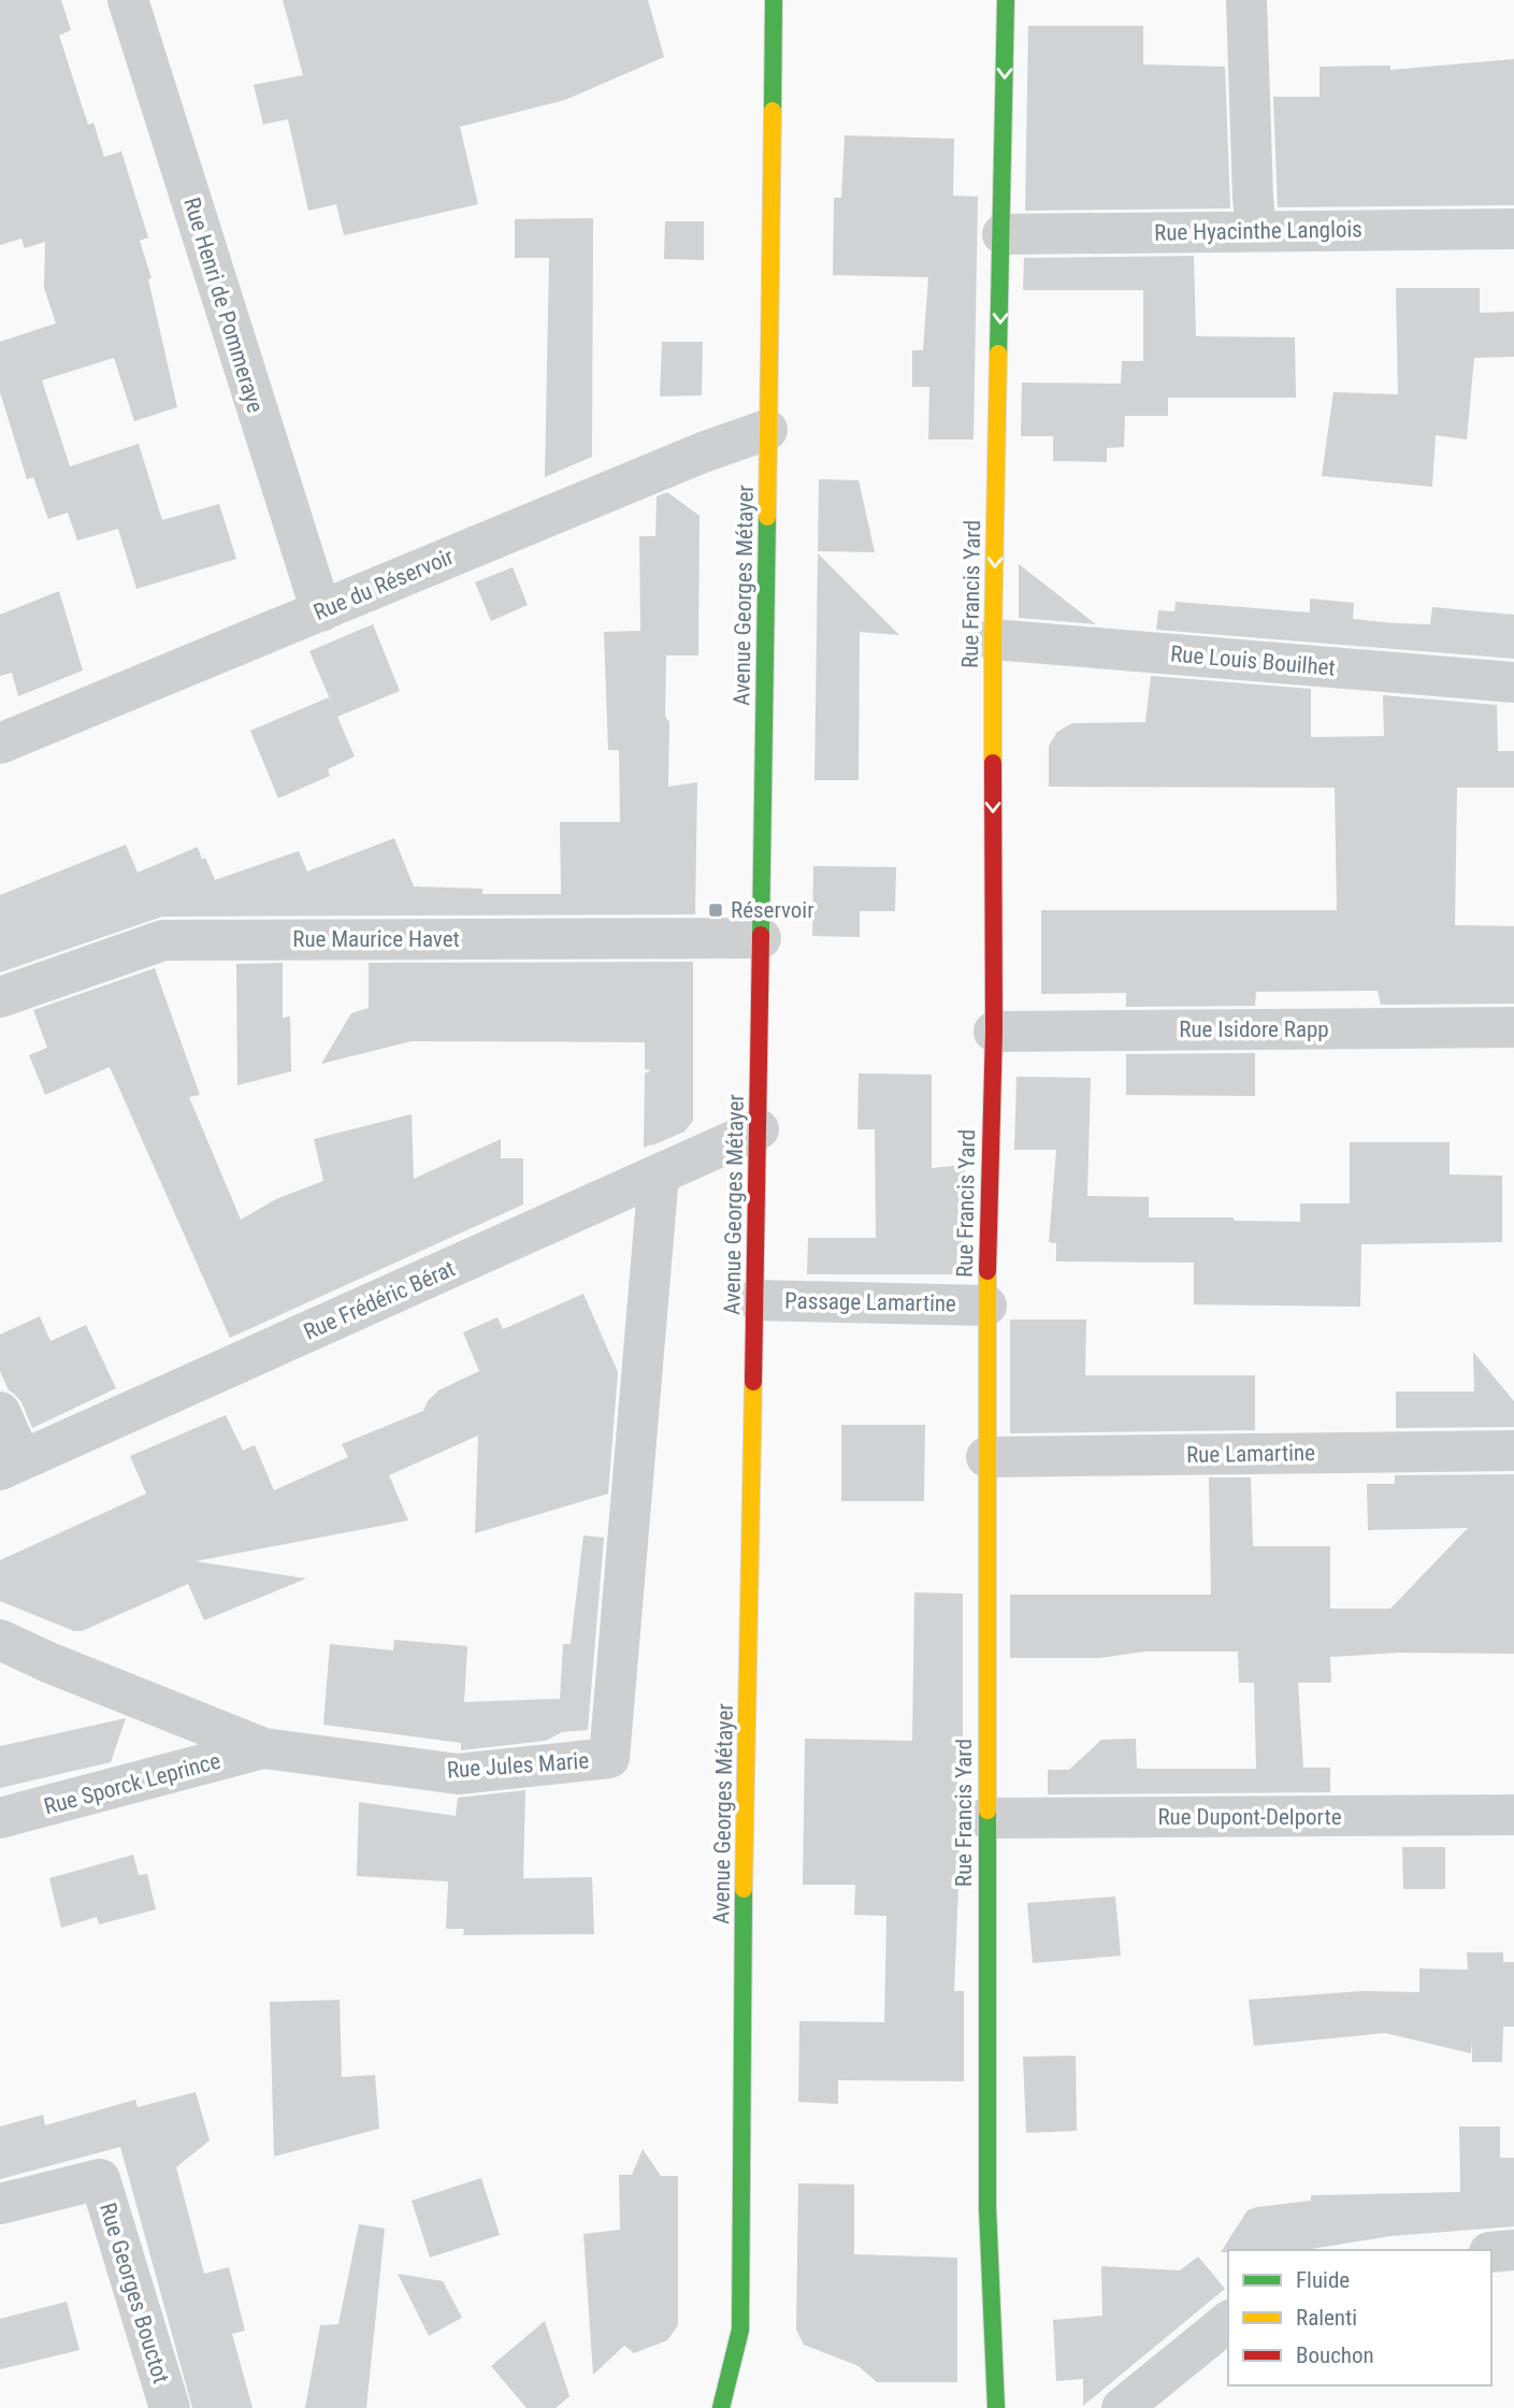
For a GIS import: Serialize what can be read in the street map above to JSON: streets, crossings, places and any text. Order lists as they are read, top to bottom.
{
  "streets": {
    "street": [
      "Rue Hyacinthe Langlois",
      "Rue Henri de Pommeraye",
      "Rue du Réservoir",
      "Rue Francis Yard",
      "Avenue Georges Métayer",
      "Rue Louis Bouilhet",
      "Rue Maurice Havet",
      "Rue Isidore Rapp",
      "Rue Frédéric Bérat",
      "Passage Lamartine",
      "Rue Lamartine",
      "Rue Jules Marie",
      "Rue Sporck Leprince",
      "Rue Dupont-Delporte",
      "Rue Georges Bouctot"
    ]
  },
  "crossings": [
    ["Rue Hyacinthe Langlois", "Rue Francis Yard"],
    ["Rue Henri de Pommeraye", "Rue du Réservoir"],
    ["Rue du Réservoir", "Avenue Georges Métayer"],
    ["Rue Francis Yard", "Rue Louis Bouilhet"],
    ["Rue Francis Yard", "Rue Isidore Rapp"],
    ["Rue Francis Yard", "Passage Lamartine"],
    ["Rue Francis Yard", "Rue Lamartine"],
    ["Rue Francis Yard", "Rue Dupont-Delporte"],
    ["Avenue Georges Métayer", "Rue Maurice Havet"],
    ["Avenue Georges Métayer", "Rue Frédéric Bérat"],
    ["Avenue Georges Métayer", "Passage Lamartine"],
    ["Rue Frédéric Bérat", "Rue Jules Marie"],
    ["Rue Jules Marie", "Rue Sporck Leprince"]
  ],
  "one_way": ["Rue Francis Yard"],
  "places": {
    "transit": ["Réservoir"]
  },
  "legend": ["Fluide", "Ralenti", "Bouchon"]
}
